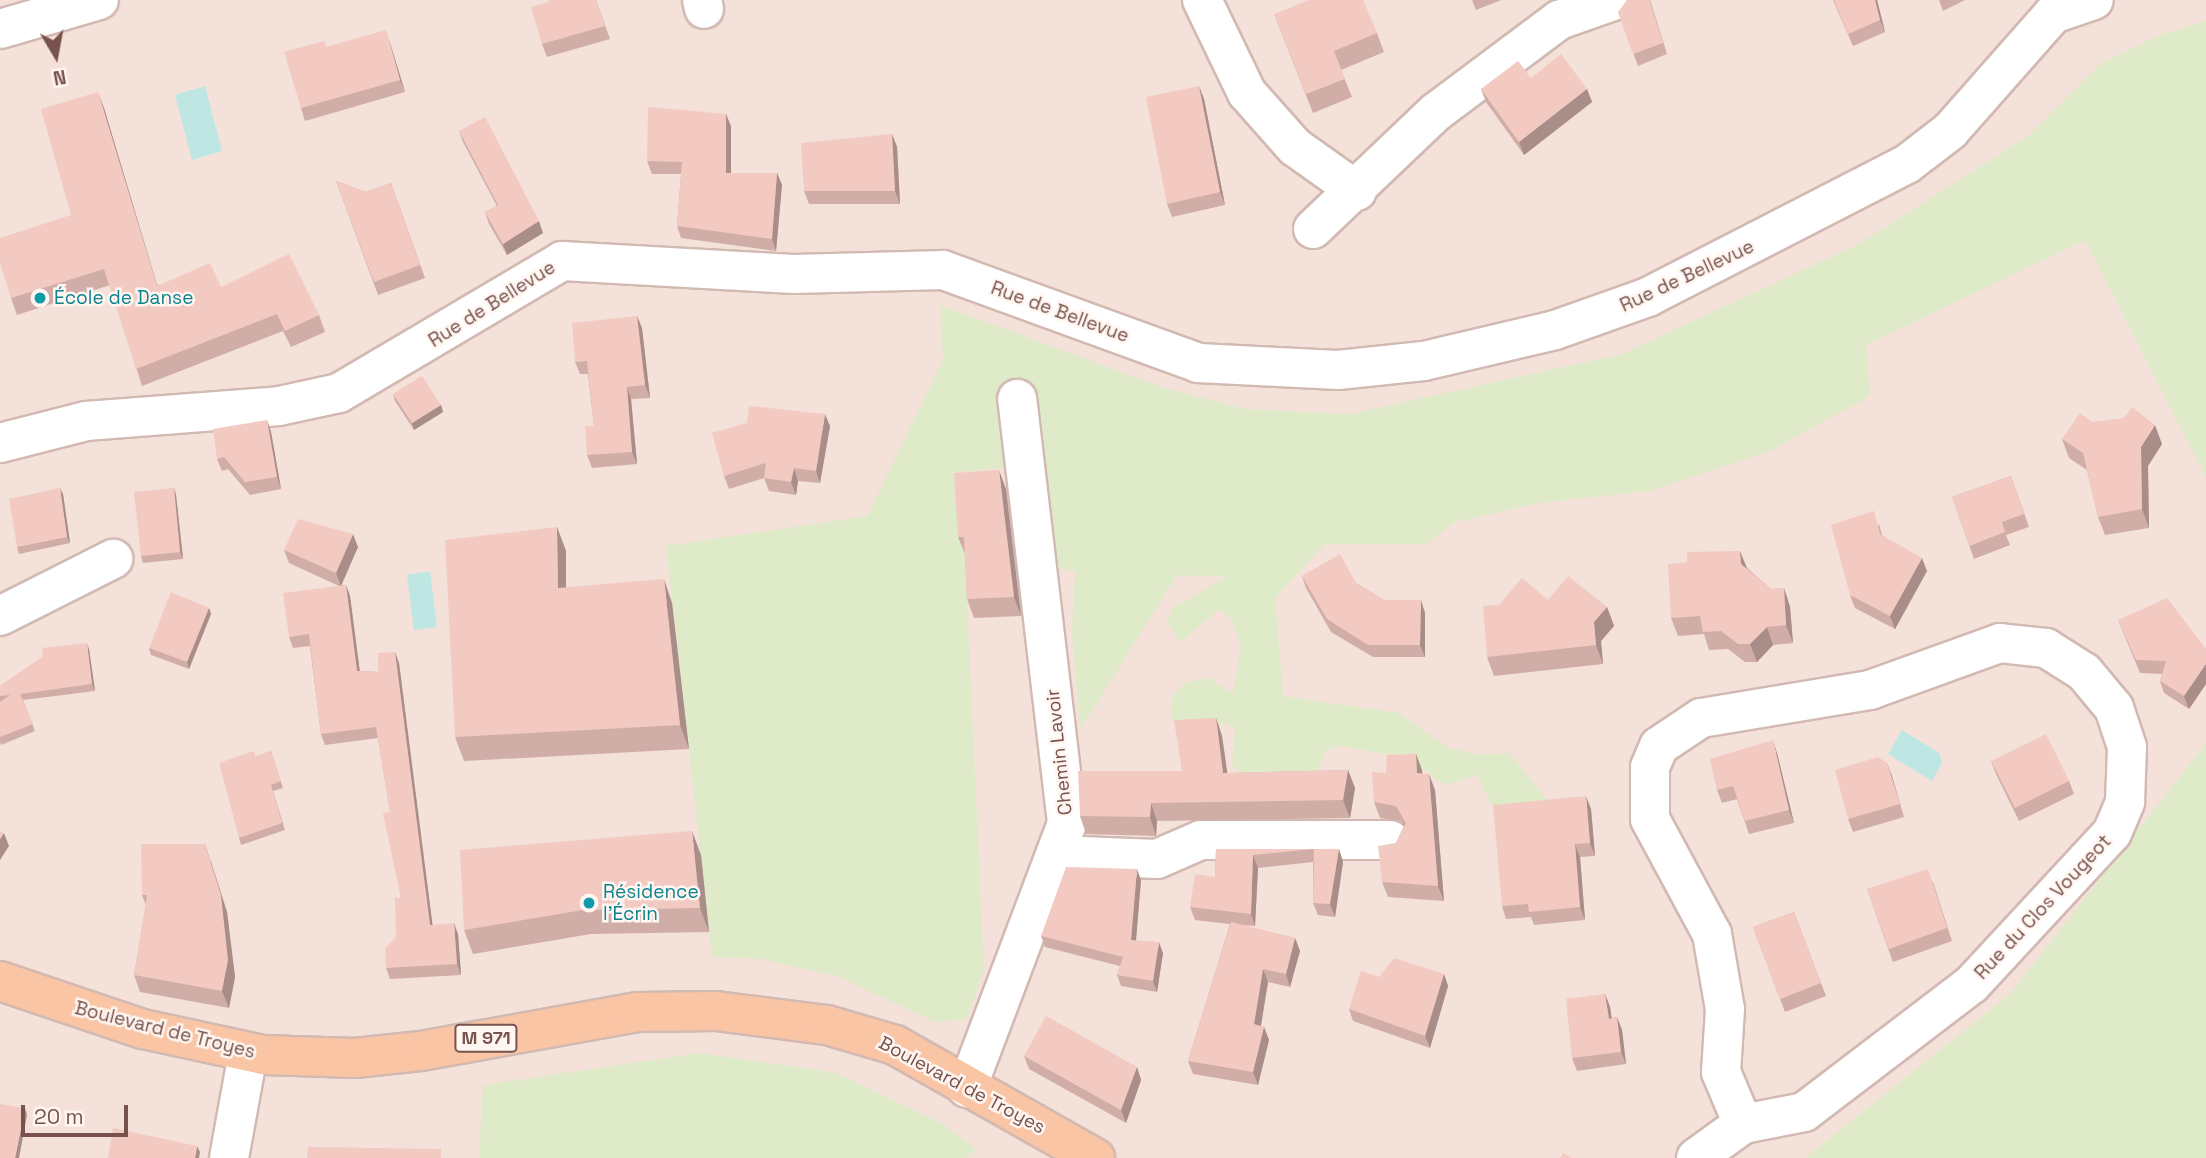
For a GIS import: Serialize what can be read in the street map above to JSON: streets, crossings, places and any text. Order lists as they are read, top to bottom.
{
  "streets": {
    "main road": ["Boulevard de Troyes", "M 971"],
    "street": ["Rue de Bellevue", "Chemin Lavoir", "Rue du Clos Vougeot"]
  },
  "crossings": [
    ["Chemin Lavoir", "Boulevard de Troyes"]
  ],
  "places": ["École de Danse", "Résidence l'Écrin"],
  "scale_bar": "20 m",
  "north": "bottom"
}
